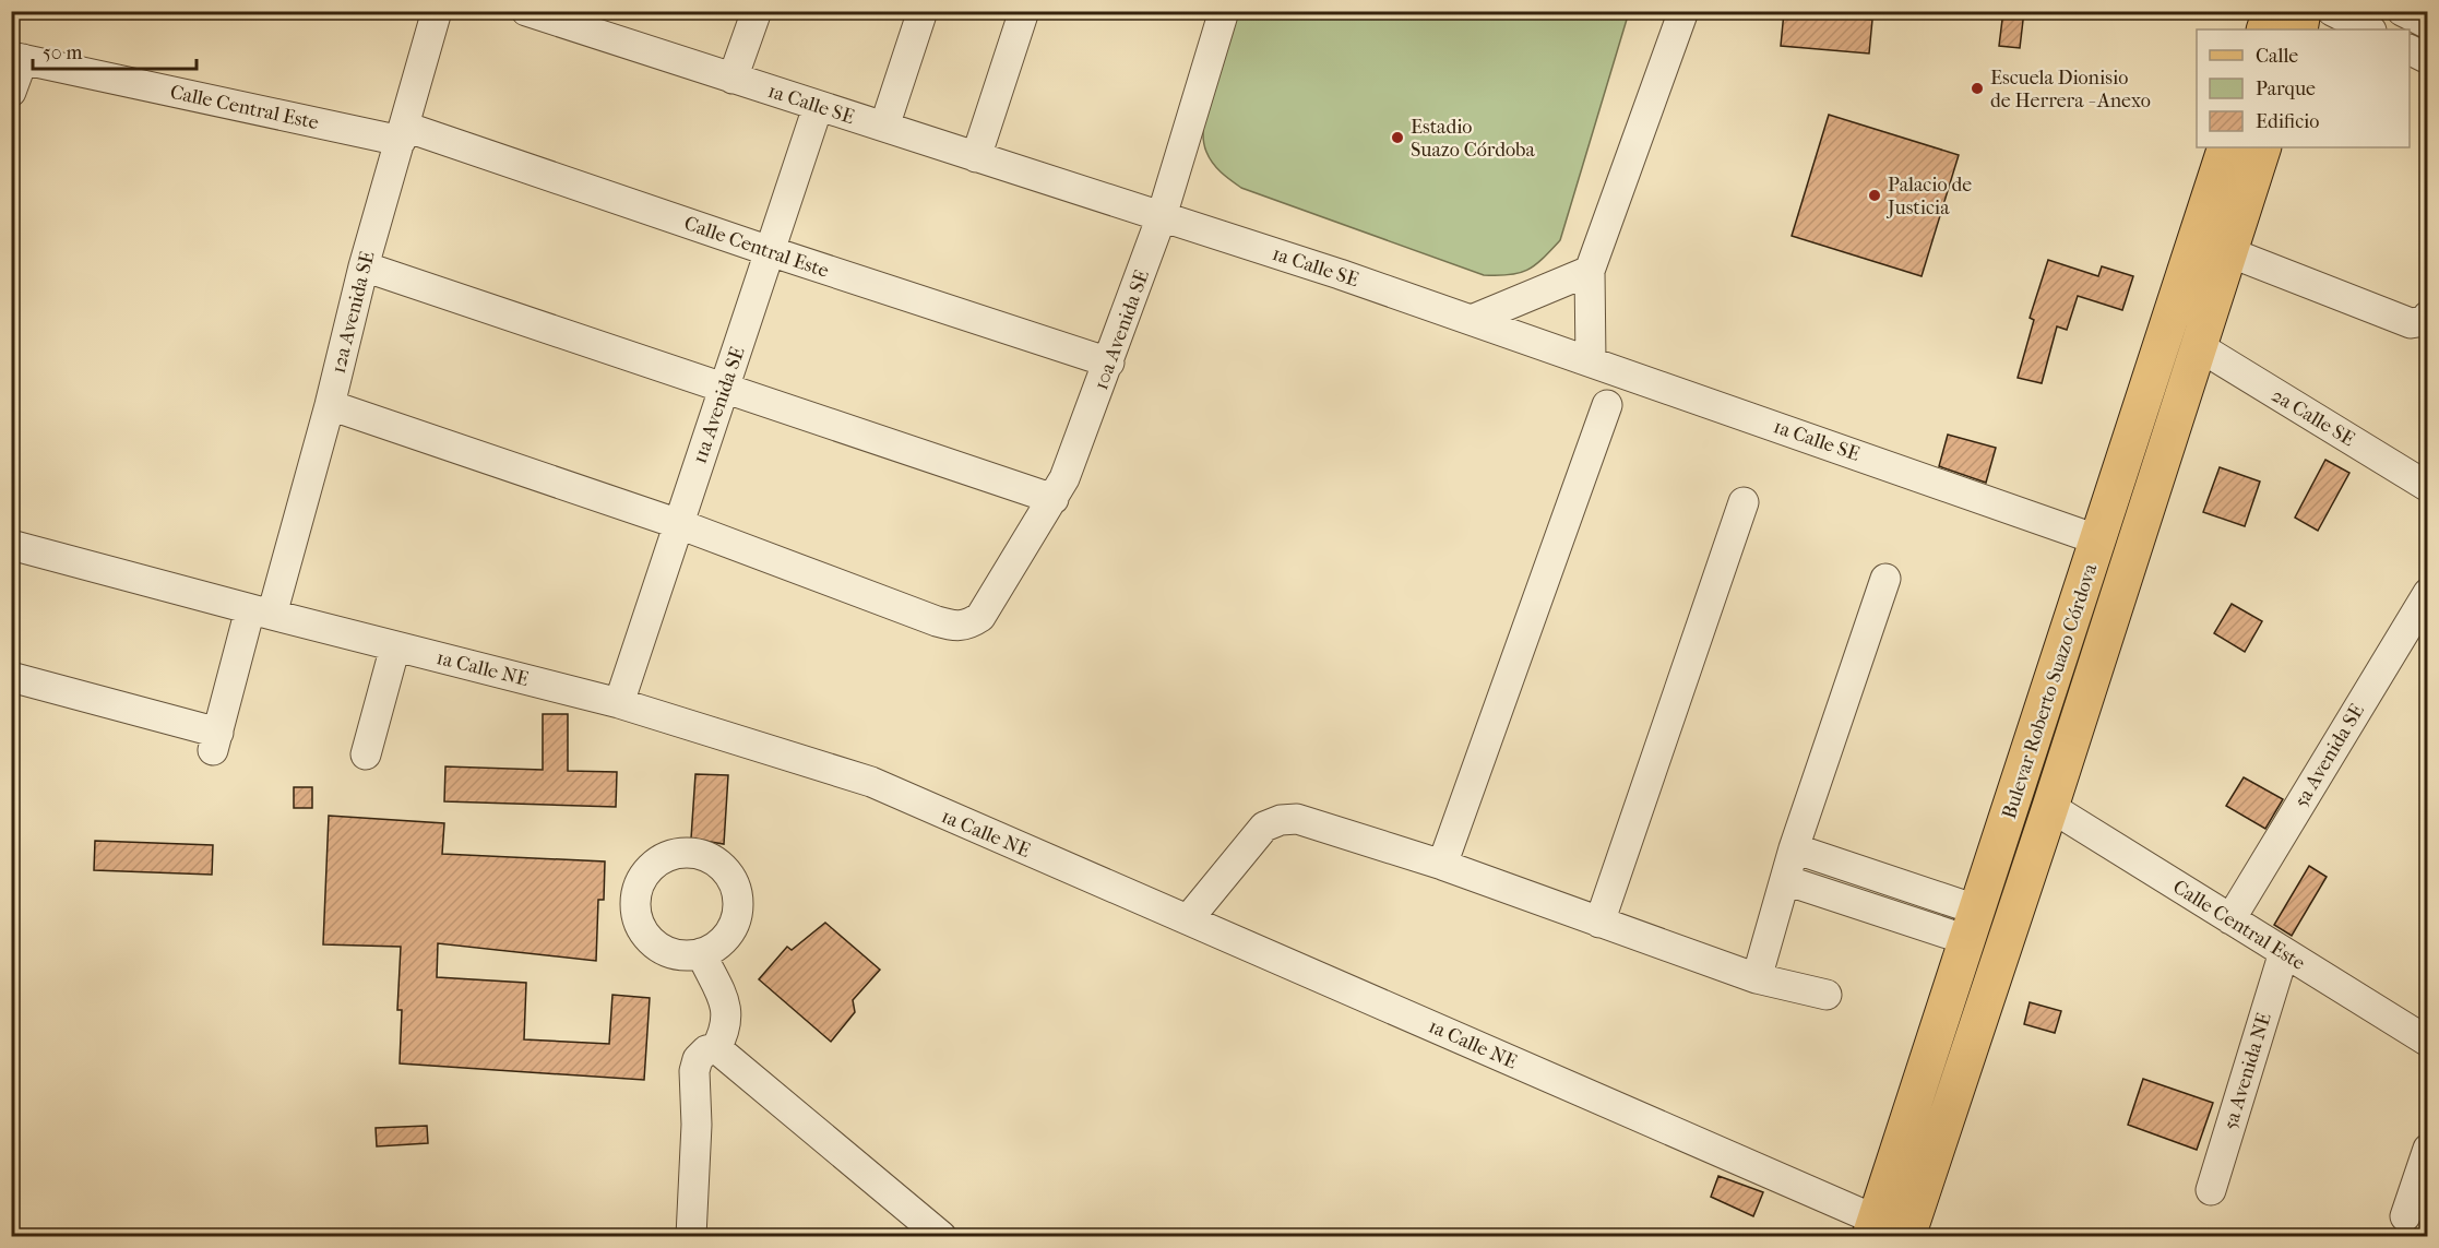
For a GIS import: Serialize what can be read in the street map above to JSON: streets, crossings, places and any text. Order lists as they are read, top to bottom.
{
  "streets": {
    "main road": ["Bulevar Roberto Suazo Córdova"],
    "street": [
      "1a Calle SE",
      "Calle Central Este",
      "12a Avenida SE",
      "10a Avenida SE",
      "11a Avenida SE",
      "2a Calle SE",
      "1a Calle NE",
      "5a Avenida SE",
      "5a Avenida NE"
    ]
  },
  "crossings": [
    ["1a Calle SE", "10a Avenida SE"],
    ["1a Calle SE", "11a Avenida SE"],
    ["1a Calle SE", "Bulevar Roberto Suazo Córdova"],
    ["Calle Central Este", "12a Avenida SE"],
    ["Calle Central Este", "10a Avenida SE"],
    ["Calle Central Este", "11a Avenida SE"],
    ["Calle Central Este", "Bulevar Roberto Suazo Córdova"],
    ["Calle Central Este", "5a Avenida SE"],
    ["Calle Central Este", "5a Avenida NE"],
    ["12a Avenida SE", "1a Calle NE"],
    ["10a Avenida SE", "11a Avenida SE"],
    ["11a Avenida SE", "1a Calle NE"],
    ["2a Calle SE", "Bulevar Roberto Suazo Córdova"],
    ["1a Calle NE", "Bulevar Roberto Suazo Córdova"]
  ],
  "places": ["Escuela Dionisio de Herrera - Anexo", "Estadio Suazo Córdoba", "Palacio de Justicia"],
  "legend": ["Calle", "Parque", "Edificio"],
  "scale_bar": "50 m"
}
